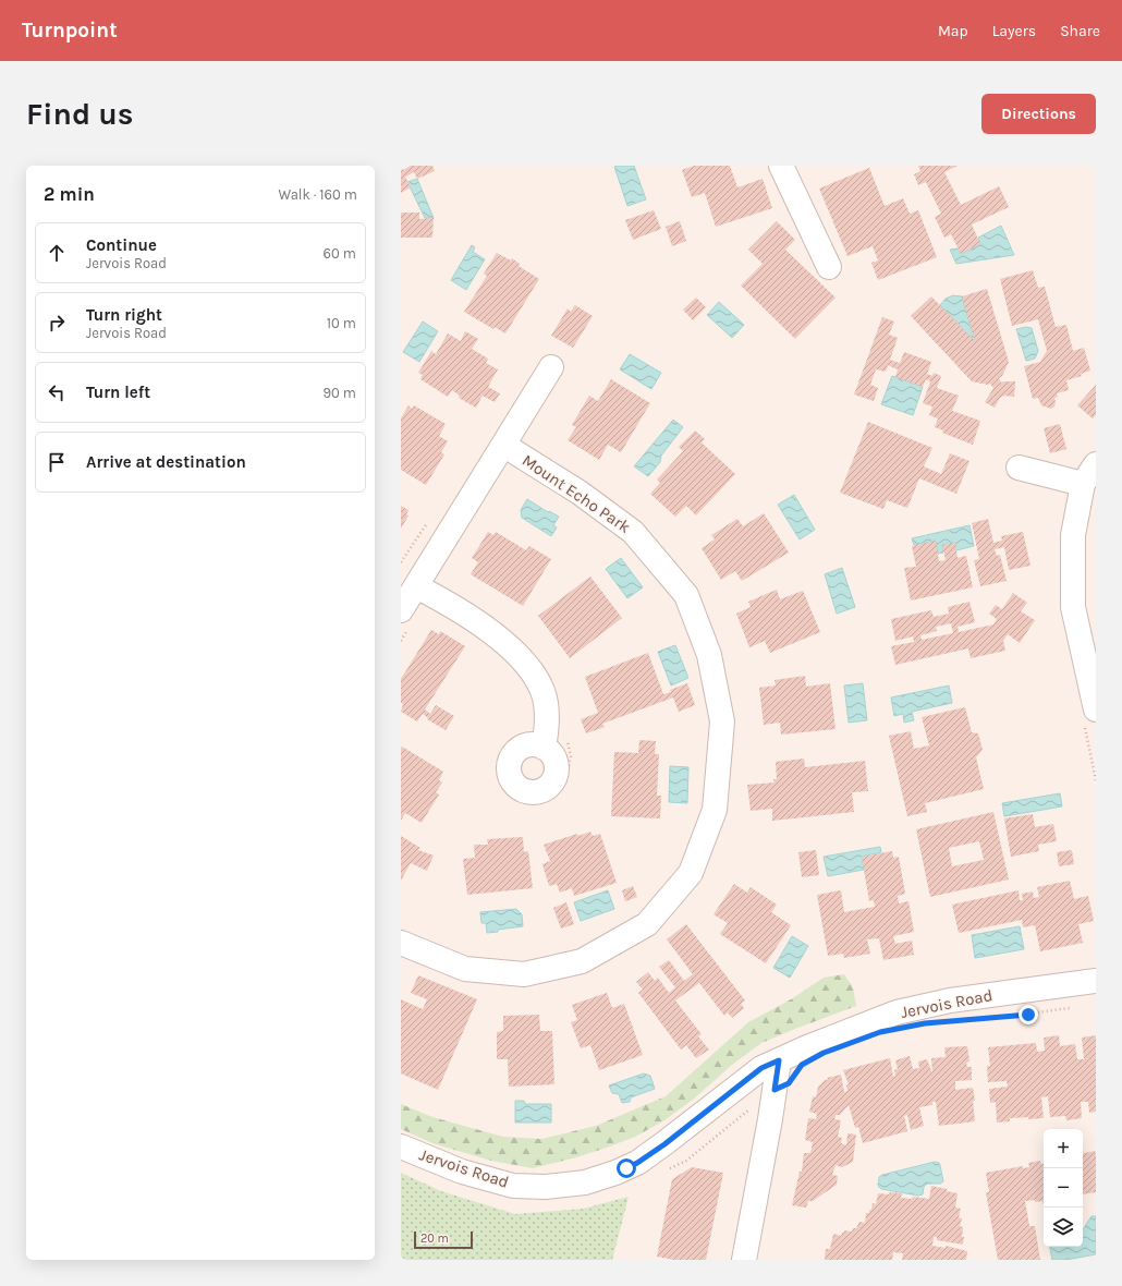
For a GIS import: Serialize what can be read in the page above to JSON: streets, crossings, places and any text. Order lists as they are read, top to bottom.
{
  "streets": {
    "street": ["Mount Echo Park", "Jervois Road"]
  },
  "scale_bar": "20 m",
  "page": {
    "header": "Turnpoint",
    "nav": ["Map", "Layers", "Share"],
    "buttons": "Directions",
    "title": "Find us",
    "heading": ["2 min", "Walk · 160 m"],
    "list": [
      ["Continue", "Jervois Road", "60 m"],
      ["Turn right", "Jervois Road", "10 m"],
      ["Turn left", "90 m"],
      "Arrive at destination"
    ],
    "map_buttons": ["+", "−"],
    "scale": "20 m"
  }
}
